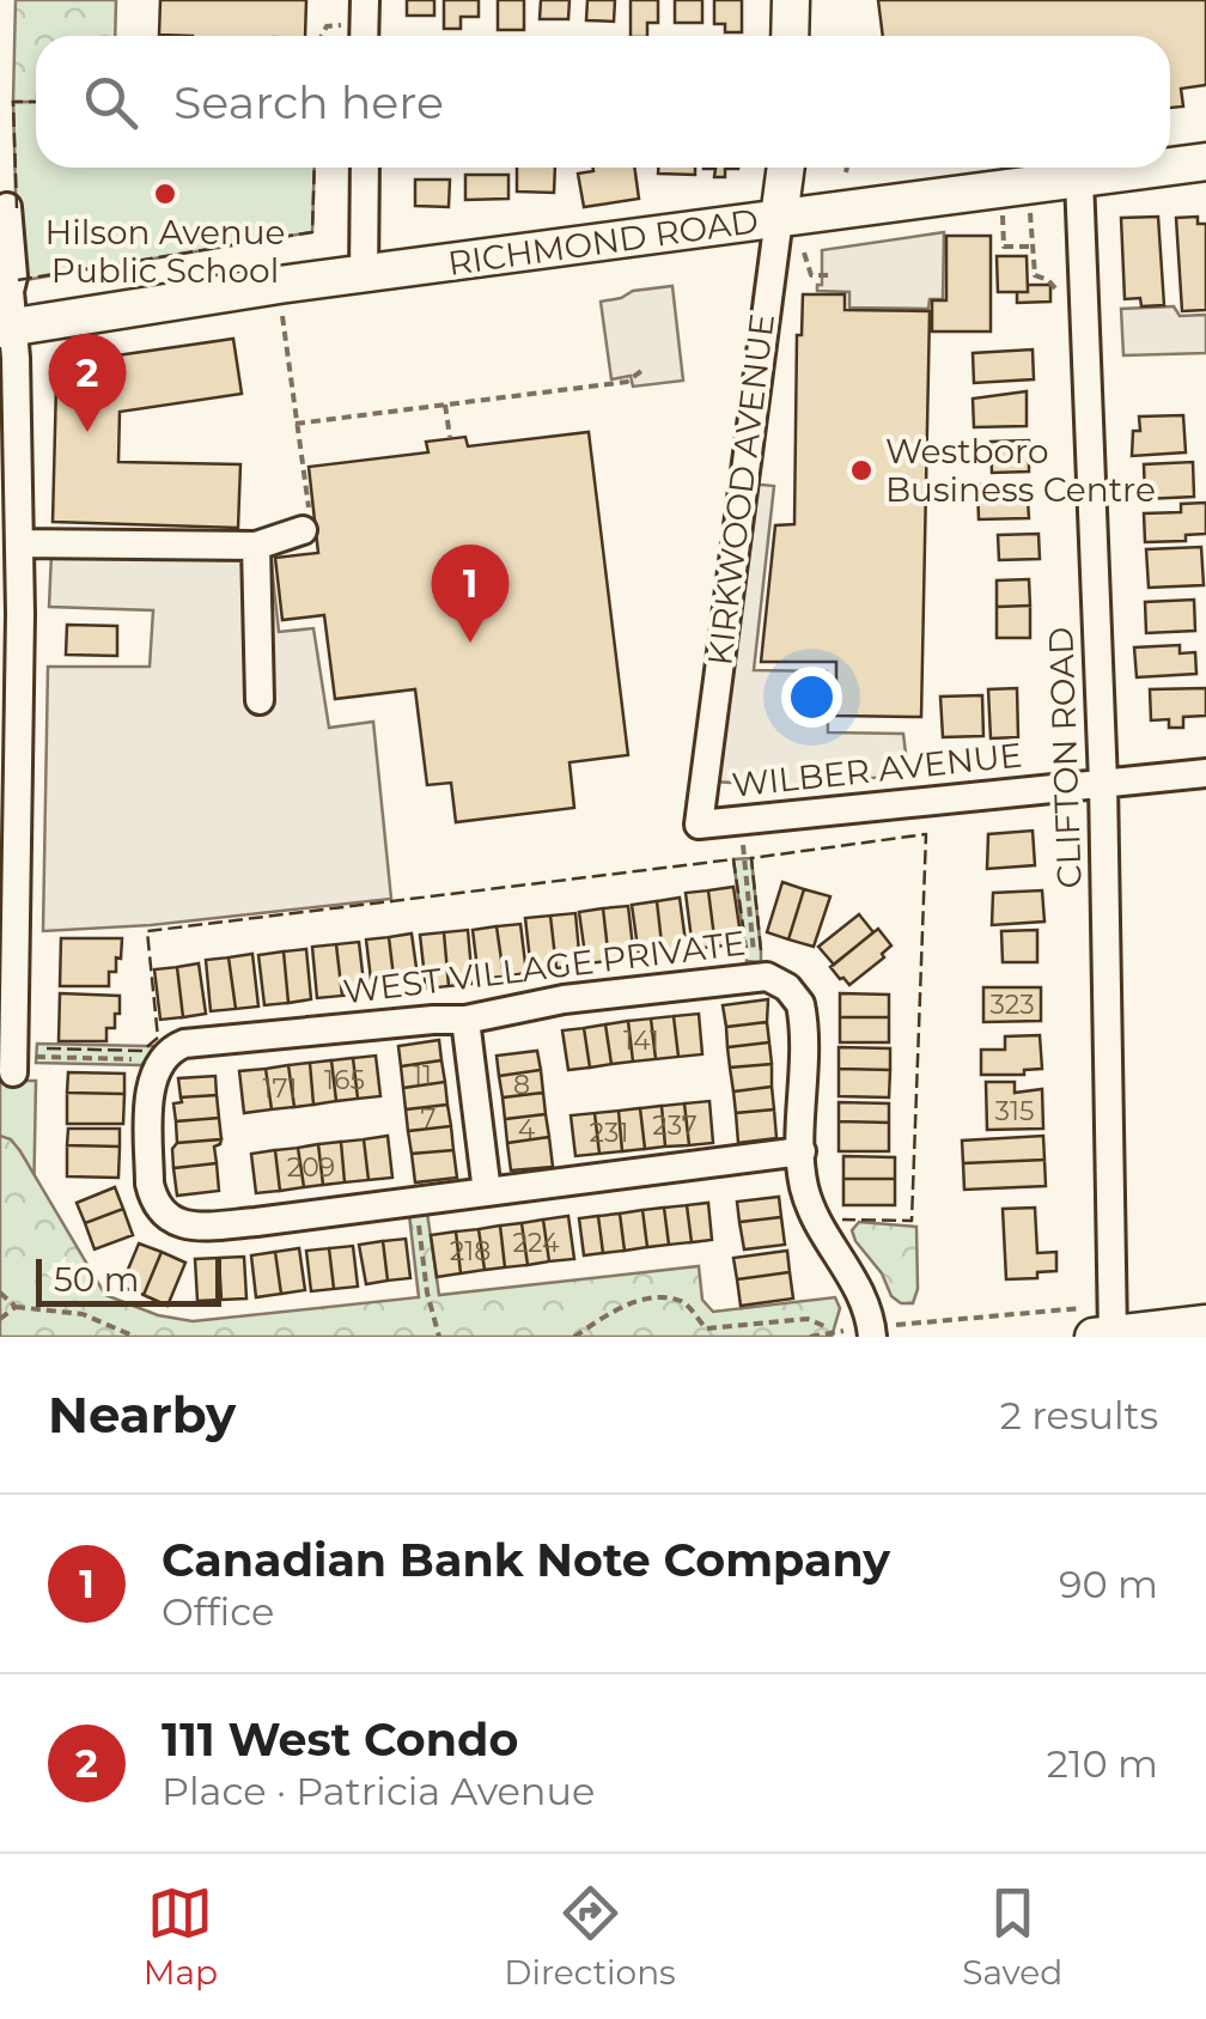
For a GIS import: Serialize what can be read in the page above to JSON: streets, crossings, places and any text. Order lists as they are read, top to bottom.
{
  "streets": {
    "main road": ["RICHMOND ROAD", "KIRKWOOD AVENUE"],
    "street": ["CLIFTON ROAD", "WILBER AVENUE", "WEST VILLAGE PRIVATE"]
  },
  "crossings": [
    ["RICHMOND ROAD", "KIRKWOOD AVENUE"],
    ["RICHMOND ROAD", "CLIFTON ROAD"],
    ["KIRKWOOD AVENUE", "WILBER AVENUE"],
    ["CLIFTON ROAD", "WILBER AVENUE"]
  ],
  "places": ["Hilson Avenue Public School", "Westboro Business Centre"],
  "house_numbers": [
    "323",
    "141",
    "11",
    "165",
    "8",
    "171",
    "315",
    "7",
    "237",
    "4",
    "231",
    "209",
    "224",
    "218"
  ],
  "scale_bar": "50 m",
  "page": {
    "search": "Search here",
    "pins": ["2", "1"],
    "scale": "50 m",
    "heading": ["Nearby", "2 results"],
    "list": [
      {
        "mark": "1",
        "name": "Canadian Bank Note Company",
        "note": "Office",
        "value": "90 m"
      },
      {
        "mark": "2",
        "name": "111 West Condo",
        "note": "Place · Patricia Avenue",
        "value": "210 m"
      }
    ],
    "nav": ["Map", "Directions", "Saved"]
  }
}
